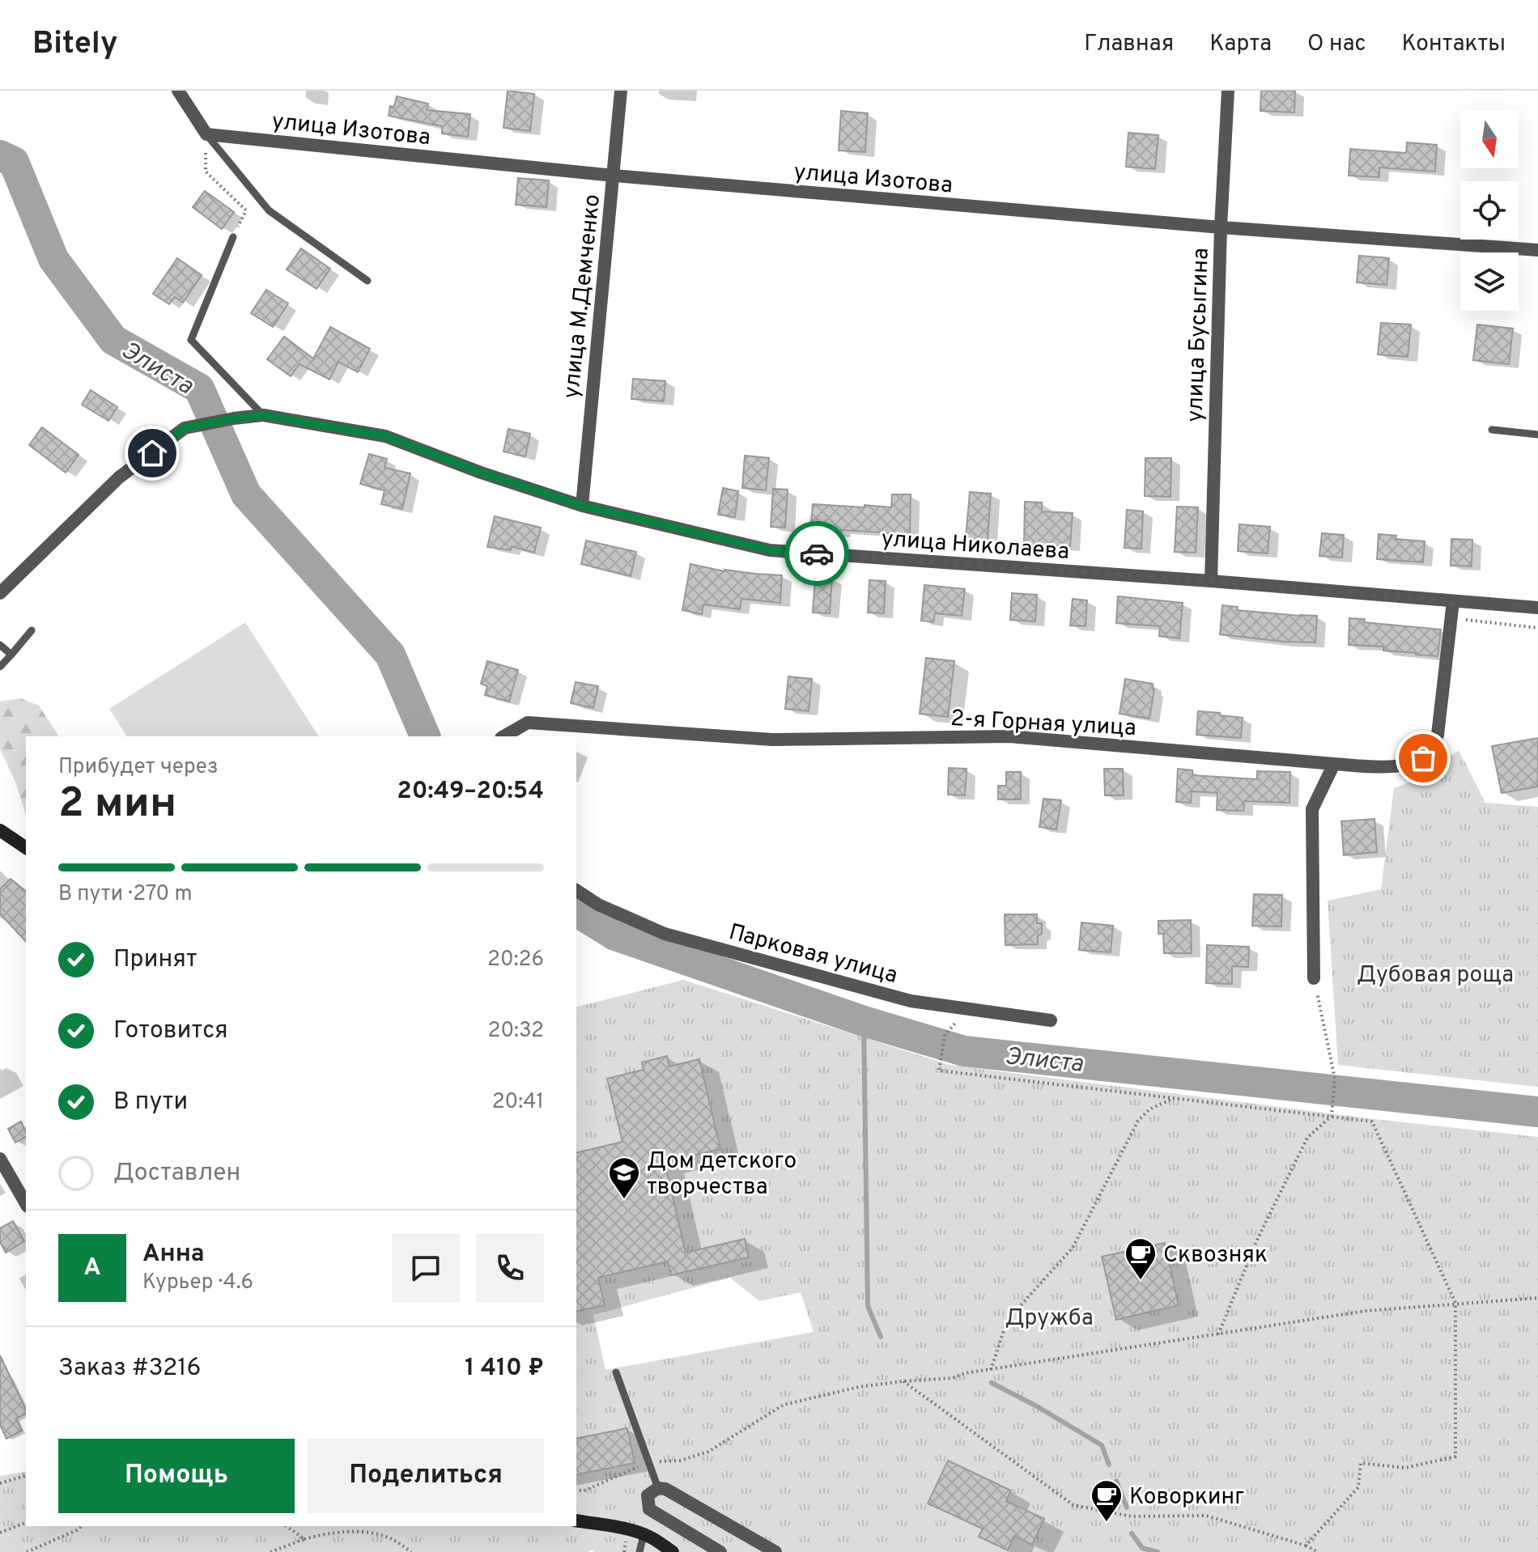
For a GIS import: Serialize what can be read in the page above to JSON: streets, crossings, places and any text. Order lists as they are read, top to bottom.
{
  "streets": {
    "street": [
      "улица Изотова",
      "улица М.Демченко",
      "улица Бусыгина",
      "улица Николаева",
      "2-я Горная улица",
      "Парковая улица"
    ]
  },
  "crossings": [
    ["улица Изотова", "улица М.Демченко"],
    ["улица Изотова", "улица Бусыгина"],
    ["улица М.Демченко", "улица Николаева"],
    ["улица Бусыгина", "улица Николаева"],
    ["улица Николаева", "2-я Горная улица"]
  ],
  "water": ["Элиста"],
  "parks": ["Дубовая роща", "Дружба"],
  "places": {
    "school or university": ["Дом детского творчества"],
    "cafe": ["Сквозняк", "Коворкинг"]
  },
  "north": "bottom",
  "page": {
    "header": "Bitely",
    "nav": [
      "Главная",
      "Карта",
      "О нас",
      "Контакты"
    ],
    "heading": ["2 мин", "Прибудет через", "20:49–20:54"],
    "panel": [
      "Анна",
      "Курьер · 4.6",
      "Заказ #3216",
      "1 410 ₽"
    ],
    "bar": "В пути · 270 m",
    "list": [
      ["Принят", "20:26"],
      ["Готовится", "20:32"],
      ["В пути", "20:41"],
      "Доставлен"
    ],
    "round": "А",
    "buttons": ["Помощь", "Поделиться"]
  }
}
